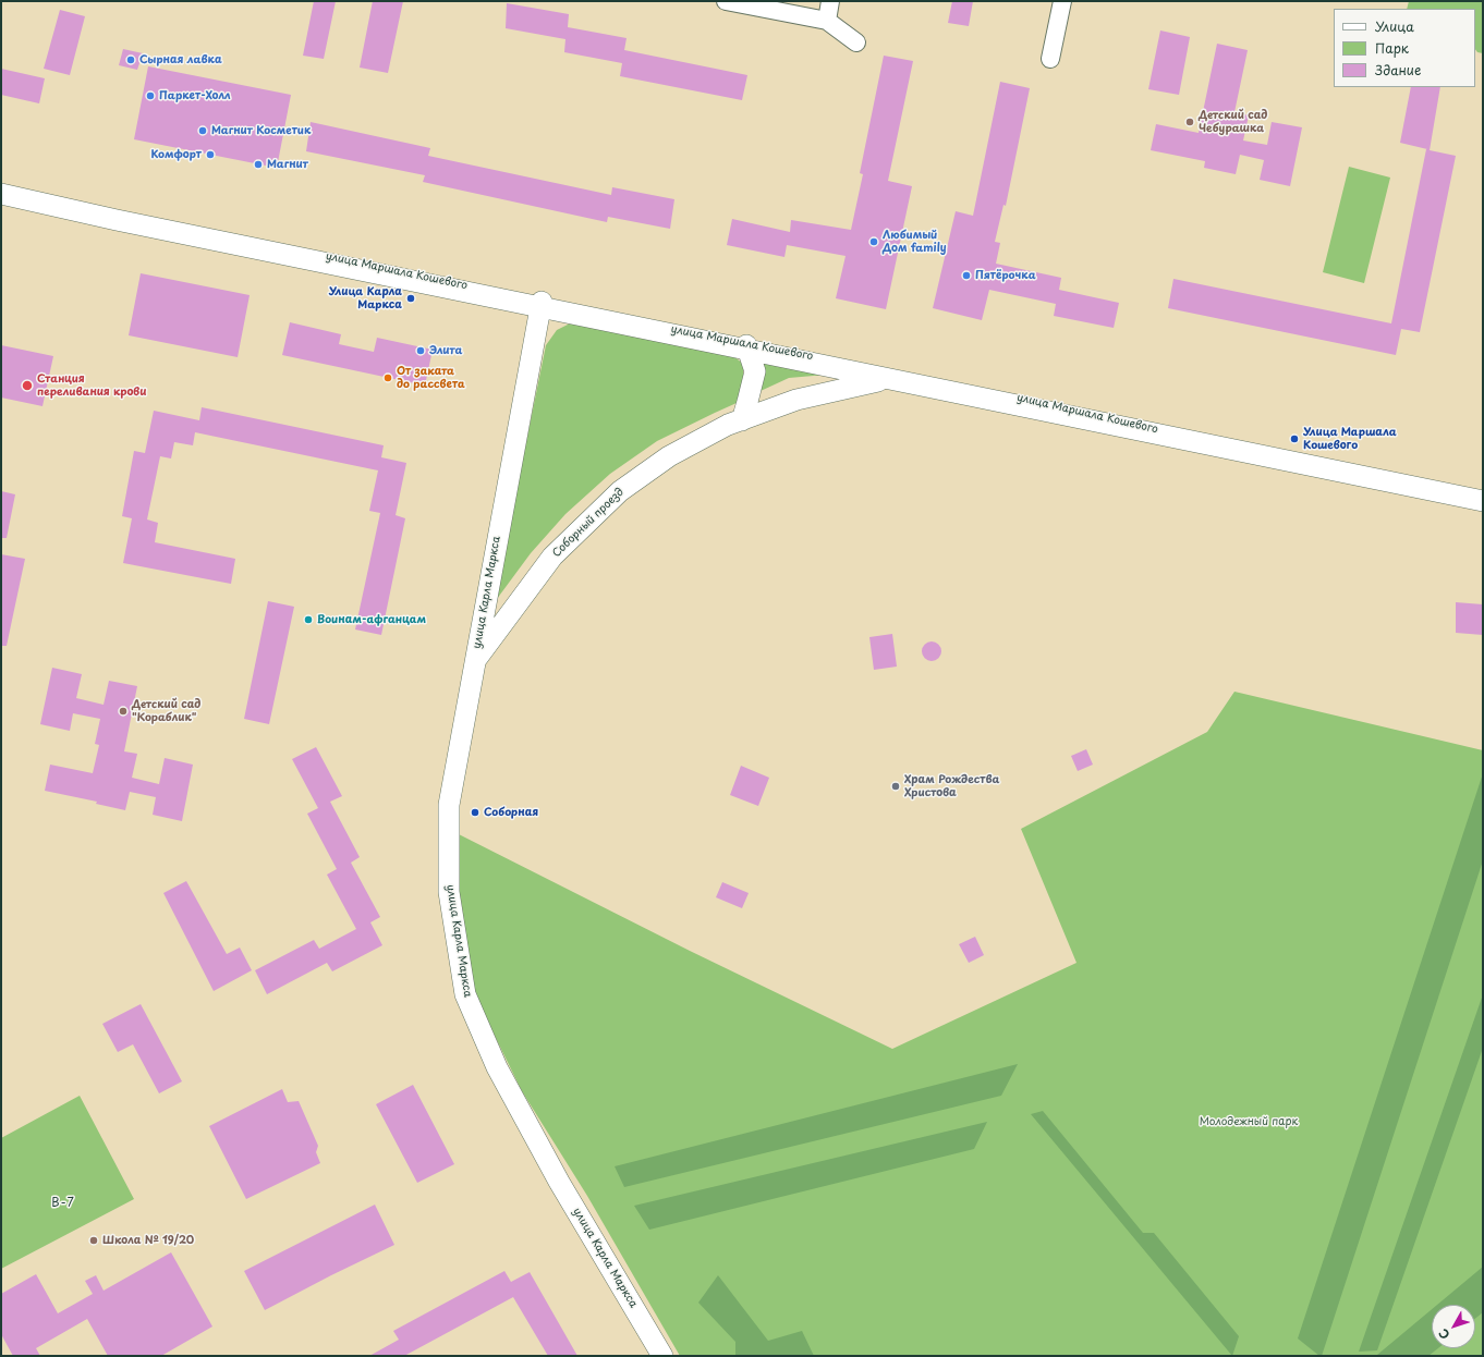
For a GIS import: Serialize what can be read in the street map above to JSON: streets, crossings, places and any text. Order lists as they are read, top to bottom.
{
  "streets": {
    "street": ["улица Маршала Кошевого", "Соборный проезд", "улица Карла Маркса"]
  },
  "crossings": [
    ["улица Маршала Кошевого", "Соборный проезд"],
    ["улица Маршала Кошевого", "улица Карла Маркса"],
    ["Соборный проезд", "улица Карла Маркса"]
  ],
  "districts": ["В-7"],
  "parks": ["Молодежный парк"],
  "places": [
    "Сырная лавка",
    "Паркет-Холл",
    "Детский сад Чебурашка",
    "Магнит Косметик",
    "Комфорт",
    "Магнит",
    "Любимый Дом family",
    "Пятёрочка",
    "Улица Карла Маркса",
    "Элита",
    "От заката до рассвета",
    "Станция переливания крови",
    "Улица Маршала Кошевого",
    "Воинам-афганцам",
    "Детский сад \"Кораблик\"",
    "Храм Рождества Христова",
    "Соборная",
    "Школа № 19/20"
  ],
  "legend": ["Улица", "Парк", "Здание"],
  "north": "bottom left"
}
